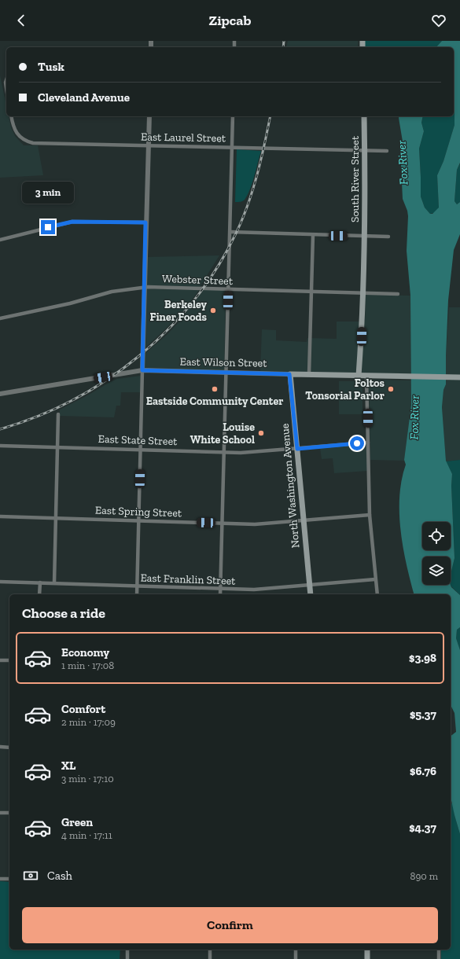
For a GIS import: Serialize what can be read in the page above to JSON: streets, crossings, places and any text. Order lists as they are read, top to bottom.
{
  "streets": {
    "main road": ["South River Street", "East Wilson Street", "North Washington Avenue"],
    "street": [
      "East Laurel Street",
      "Webster Street",
      "East State Street",
      "East Spring Street",
      "East Franklin Street"
    ]
  },
  "crossings": [
    ["East Laurel Street", "South River Street"],
    ["South River Street", "Webster Street"],
    ["South River Street", "East Wilson Street"],
    ["East Wilson Street", "North Washington Avenue"],
    ["East State Street", "North Washington Avenue"],
    ["North Washington Avenue", "East Spring Street"],
    ["North Washington Avenue", "East Franklin Street"]
  ],
  "water": ["Fox River"],
  "places": [
    "Berkeley Finer Foods",
    "Eastside Community Center",
    "Foltos Tonsorial Parlor",
    "Louise White School"
  ],
  "page": {
    "header": "Zipcab",
    "banner": ["Tusk", "Cleveland Avenue"],
    "bubble": "3 min",
    "heading": "Choose a ride",
    "list": [
      {
        "name": "Economy",
        "note": "1 min · 17:08",
        "value": "$3.98"
      },
      {
        "name": "Comfort",
        "note": "2 min · 17:09",
        "value": "$5.37"
      },
      {
        "name": "XL",
        "note": "3 min · 17:10",
        "value": "$6.76"
      },
      {
        "name": "Green",
        "note": "4 min · 17:11",
        "value": "$4.37"
      }
    ],
    "pay": ["Cash", "890 m"],
    "buttons": "Confirm"
  }
}
